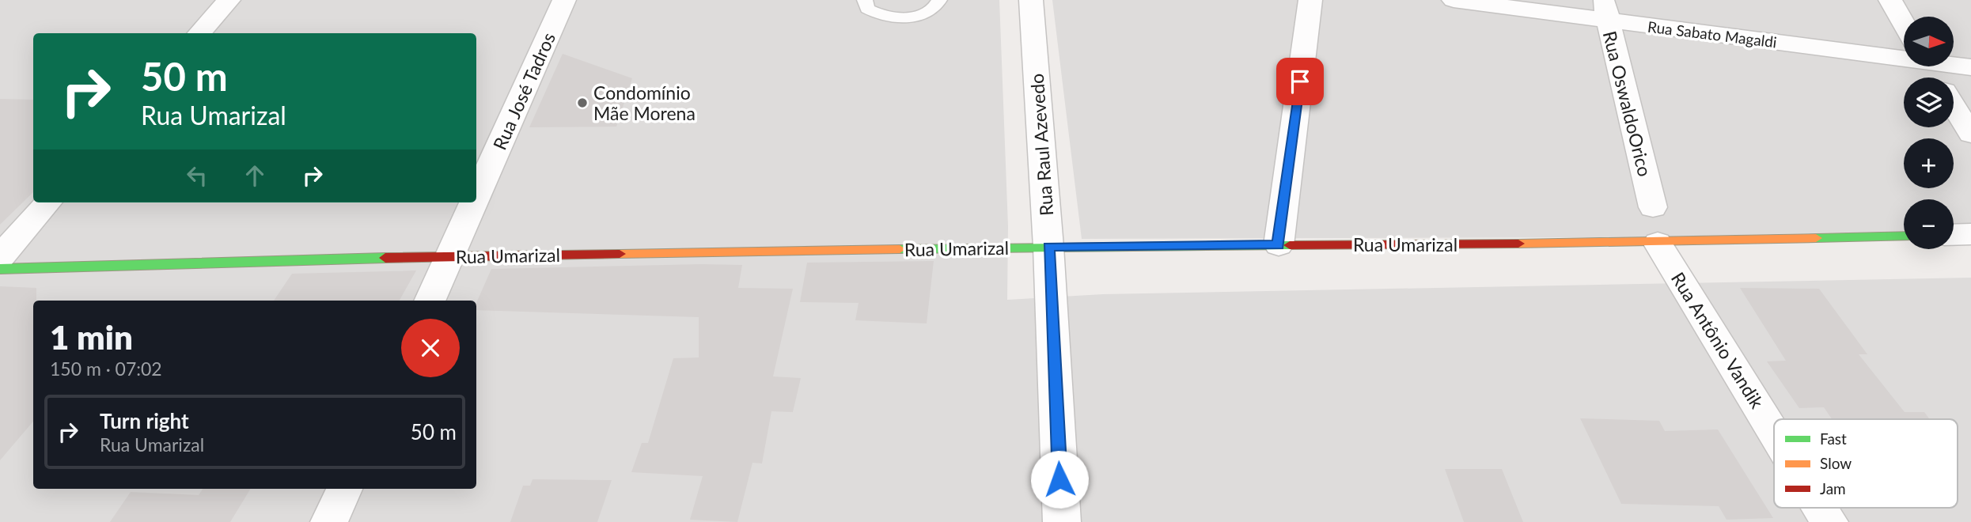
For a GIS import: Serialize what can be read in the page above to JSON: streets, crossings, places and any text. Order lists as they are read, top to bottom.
{
  "streets": {
    "street": [
      "Rua Sabato Magaldi",
      "Rua José Tadros",
      "Rua OswaldoOrico",
      "Rua Raul Azevedo",
      "Rua Umarizal",
      "Rua Antônio Vandik"
    ]
  },
  "crossings": [
    ["Rua Sabato Magaldi", "Rua OswaldoOrico"],
    ["Rua José Tadros", "Rua Umarizal"],
    ["Rua Raul Azevedo", "Rua Umarizal"],
    ["Rua Umarizal", "Rua Antônio Vandik"]
  ],
  "places": ["Condomínio Mãe Morena"],
  "legend": ["Fast", "Slow", "Jam"],
  "north": "right",
  "page": {
    "map_buttons": ["+", "−"],
    "turn": ["50 m", "Rua Umarizal"],
    "heading": ["1 min", "150 m · 07:02"],
    "list": [
      {
        "name": "Turn right",
        "note": "Rua Umarizal",
        "value": "50 m"
      }
    ]
  }
}
